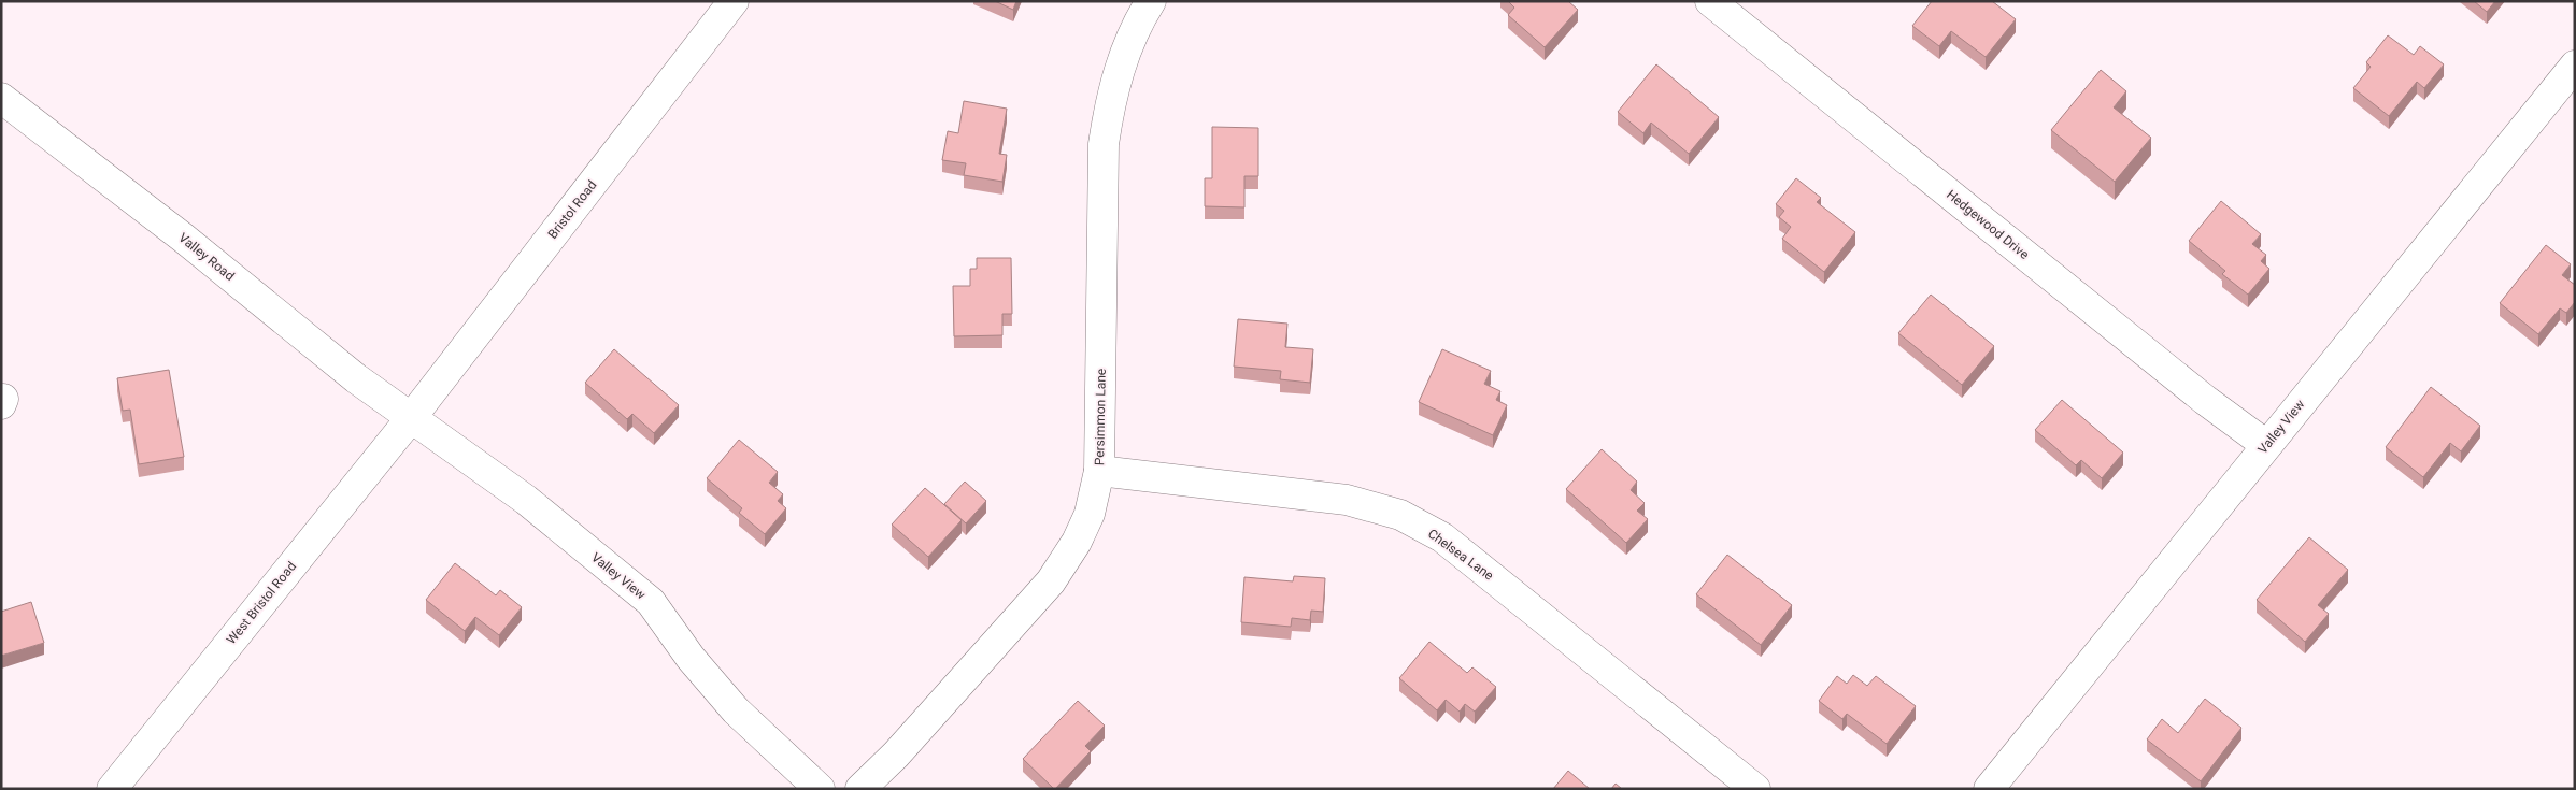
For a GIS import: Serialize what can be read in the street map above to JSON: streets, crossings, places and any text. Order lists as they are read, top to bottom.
{
  "streets": {
    "street": [
      "Bristol Road",
      "Hedgewood Drive",
      "Valley Road",
      "Persimmon Lane",
      "Valley View",
      "Chelsea Lane",
      "West Bristol Road"
    ]
  },
  "crossings": [
    ["Bristol Road", "Valley Road"],
    ["Bristol Road", "Valley View"],
    ["Bristol Road", "West Bristol Road"],
    ["Hedgewood Drive", "Valley View"],
    ["Valley Road", "Valley View"],
    ["Valley Road", "West Bristol Road"],
    ["Persimmon Lane", "Chelsea Lane"],
    ["Valley View", "West Bristol Road"]
  ]
}
